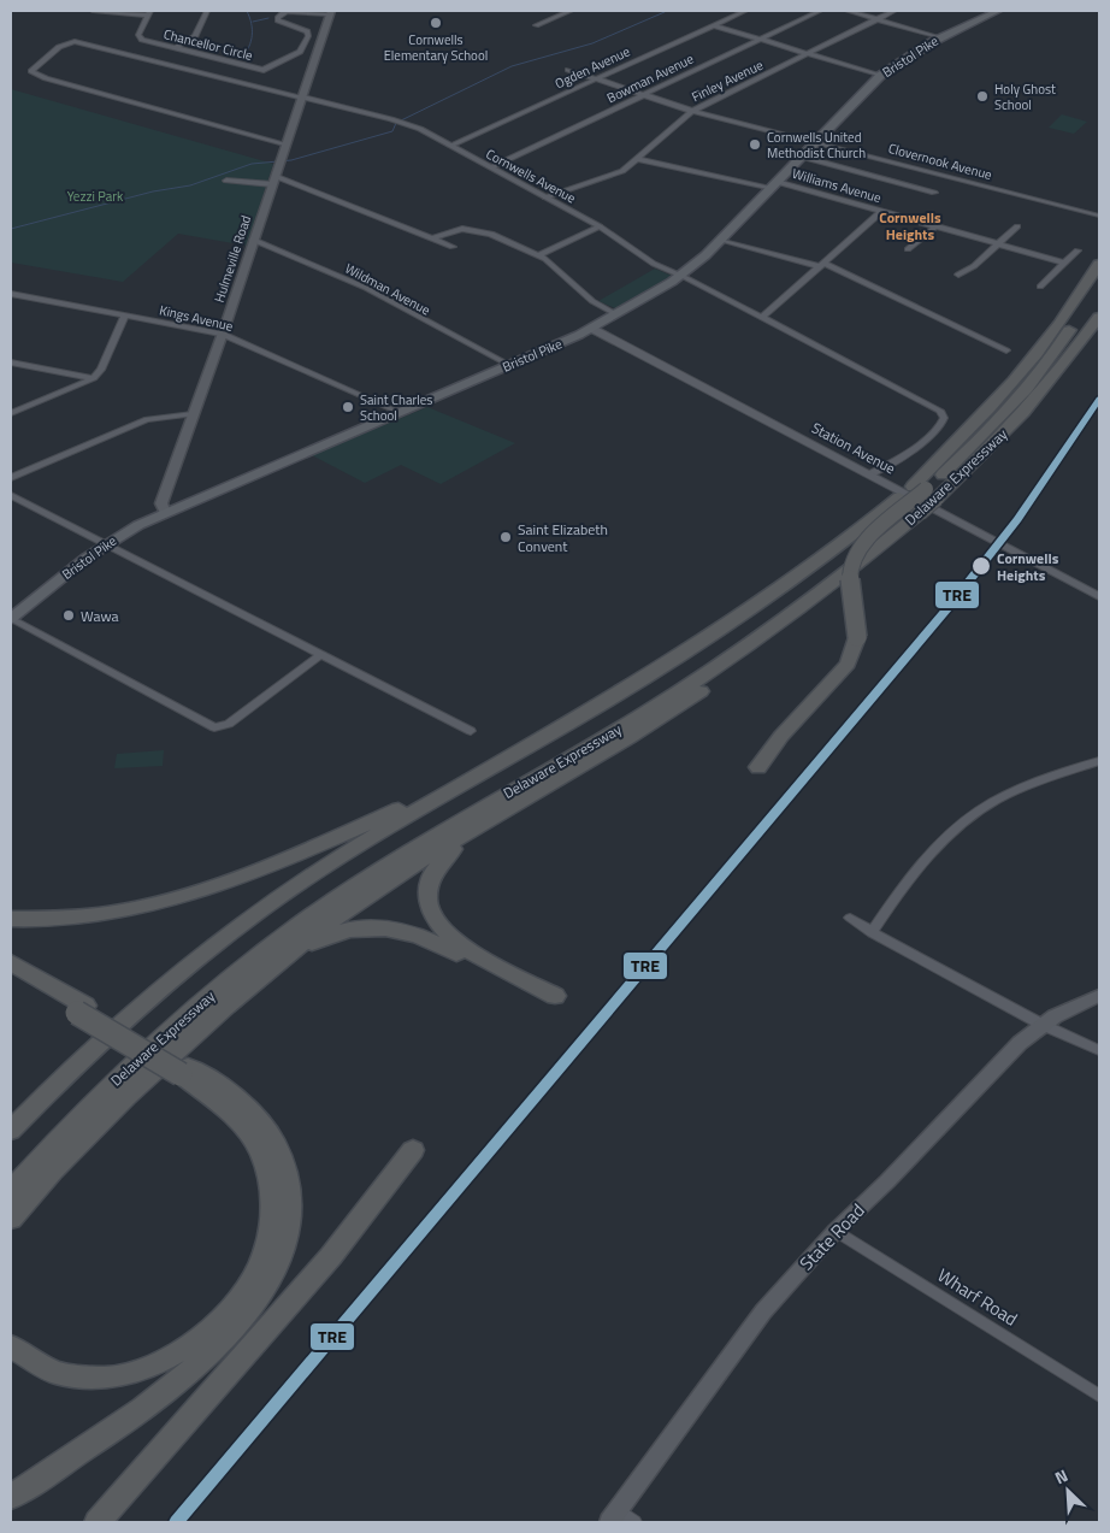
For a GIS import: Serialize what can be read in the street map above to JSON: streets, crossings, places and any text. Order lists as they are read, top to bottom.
{
  "streets": {
    "highway": ["Delaware Expressway"],
    "main road": ["Bristol Pike", "Hulmeville Road", "State Road"],
    "street": [
      "Chancellor Circle",
      "Ogden Avenue",
      "Bowman Avenue",
      "Finley Avenue",
      "Clovernook Avenue",
      "Cornwells Avenue",
      "Williams Avenue",
      "Wildman Avenue",
      "Kings Avenue",
      "Station Avenue",
      "Wharf Road"
    ]
  },
  "crossings": [
    ["Bristol Pike", "Clovernook Avenue"],
    ["Bristol Pike", "Cornwells Avenue"],
    ["Bristol Pike", "Williams Avenue"],
    ["Bristol Pike", "Hulmeville Road"],
    ["Bristol Pike", "Wildman Avenue"],
    ["Bristol Pike", "Kings Avenue"],
    ["Bristol Pike", "Station Avenue"],
    ["Ogden Avenue", "Clovernook Avenue"],
    ["Ogden Avenue", "Cornwells Avenue"],
    ["Bowman Avenue", "Clovernook Avenue"],
    ["Bowman Avenue", "Cornwells Avenue"],
    ["Finley Avenue", "Clovernook Avenue"],
    ["Finley Avenue", "Cornwells Avenue"],
    ["Finley Avenue", "Williams Avenue"],
    ["Cornwells Avenue", "Hulmeville Road"],
    ["Cornwells Avenue", "Station Avenue"],
    ["Hulmeville Road", "Wildman Avenue"],
    ["Hulmeville Road", "Kings Avenue"],
    ["State Road", "Wharf Road"]
  ],
  "districts": ["Cornwells Heights"],
  "parks": ["Yezzi Park"],
  "places": [
    "Cornwells Elementary School",
    "Holy Ghost School",
    "Cornwells United Methodist Church",
    "Saint Charles School",
    "Saint Elizabeth Convent",
    "Cornwells Heights",
    "Wawa"
  ],
  "lines": ["transit line TRE"],
  "north": "top left"
}
